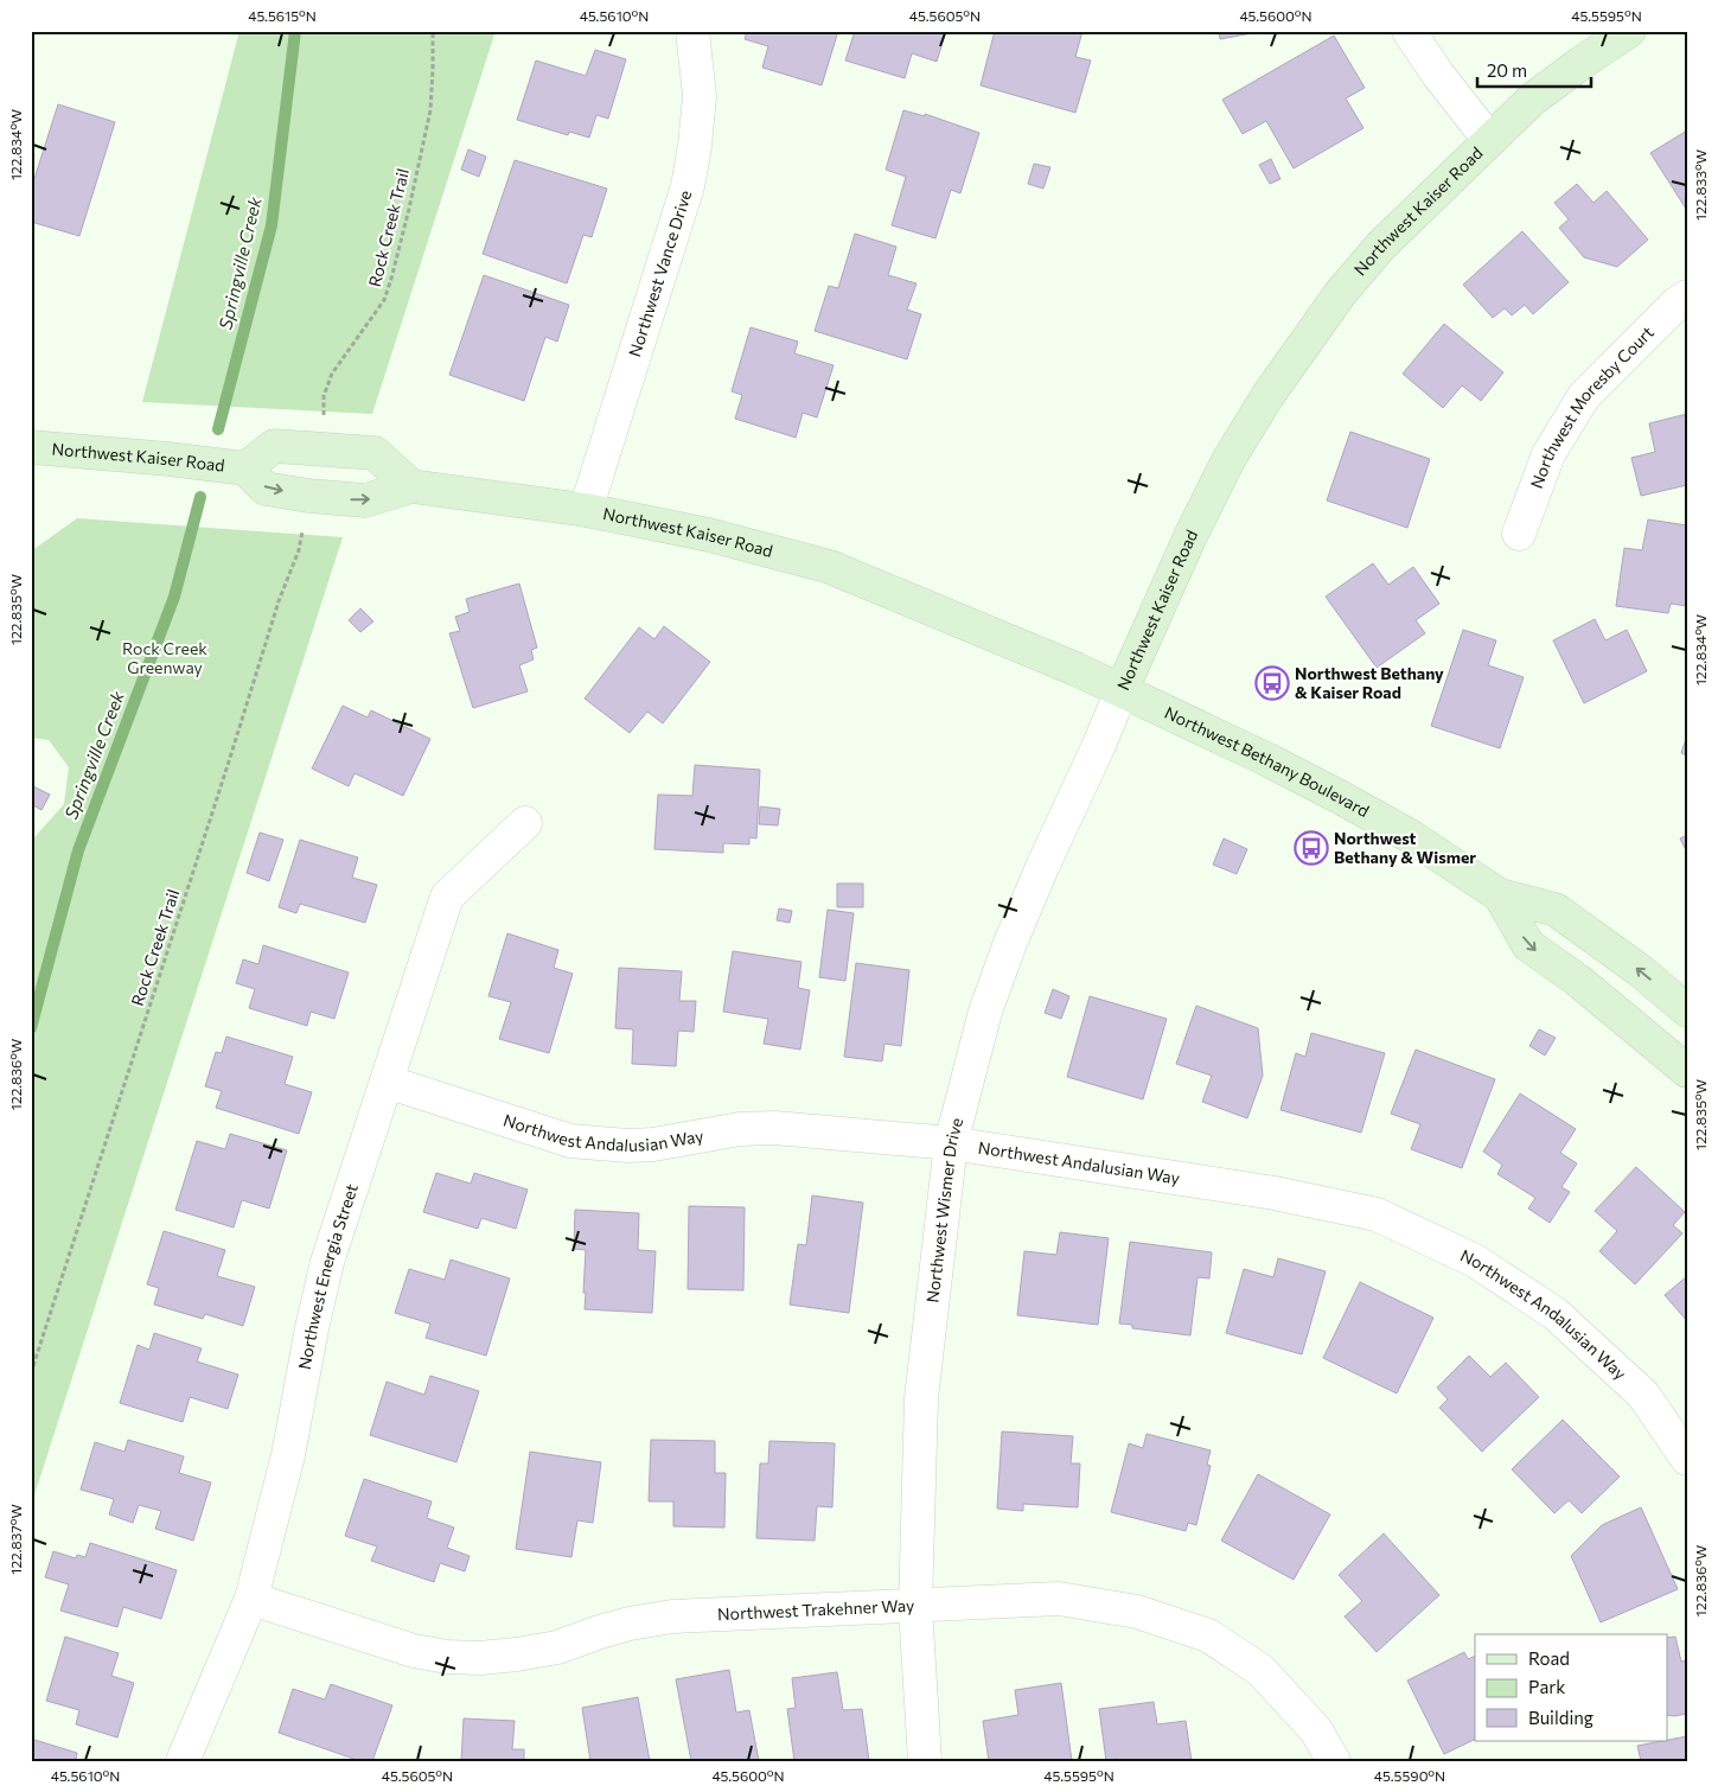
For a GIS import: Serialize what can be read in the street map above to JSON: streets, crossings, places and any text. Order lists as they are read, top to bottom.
{
  "streets": {
    "main road": ["Northwest Kaiser Road", "Northwest Bethany Boulevard"],
    "street": [
      "Northwest Vance Drive",
      "Northwest Moresby Court",
      "Northwest Andalusian Way",
      "Northwest Wismer Drive",
      "Northwest Energia Street",
      "Northwest Trakehner Way"
    ],
    "path": ["Rock Creek Trail"]
  },
  "crossings": [
    ["Northwest Kaiser Road", "Northwest Vance Drive"],
    ["Northwest Kaiser Road", "Northwest Bethany Boulevard"],
    ["Northwest Kaiser Road", "Northwest Wismer Drive"],
    ["Northwest Bethany Boulevard", "Northwest Wismer Drive"],
    ["Northwest Andalusian Way", "Northwest Wismer Drive"],
    ["Northwest Andalusian Way", "Northwest Energia Street"],
    ["Northwest Wismer Drive", "Northwest Trakehner Way"],
    ["Northwest Energia Street", "Northwest Trakehner Way"]
  ],
  "water": ["Springville Creek"],
  "parks": ["Rock Creek Greenway"],
  "places": {
    "bus stop": ["Northwest Bethany & Kaiser Road", "Northwest Bethany & Wismer"]
  },
  "legend": ["Road", "Park", "Building"],
  "scale_bar": "20 m",
  "coordinates": [
    "45.5615°N",
    "45.5610°N",
    "45.5605°N",
    "45.5600°N",
    "45.5595°N",
    "122.834°W",
    "122.833°W",
    "122.835°W",
    "122.836°W",
    "122.837°W",
    "45.5590°N"
  ]
}
